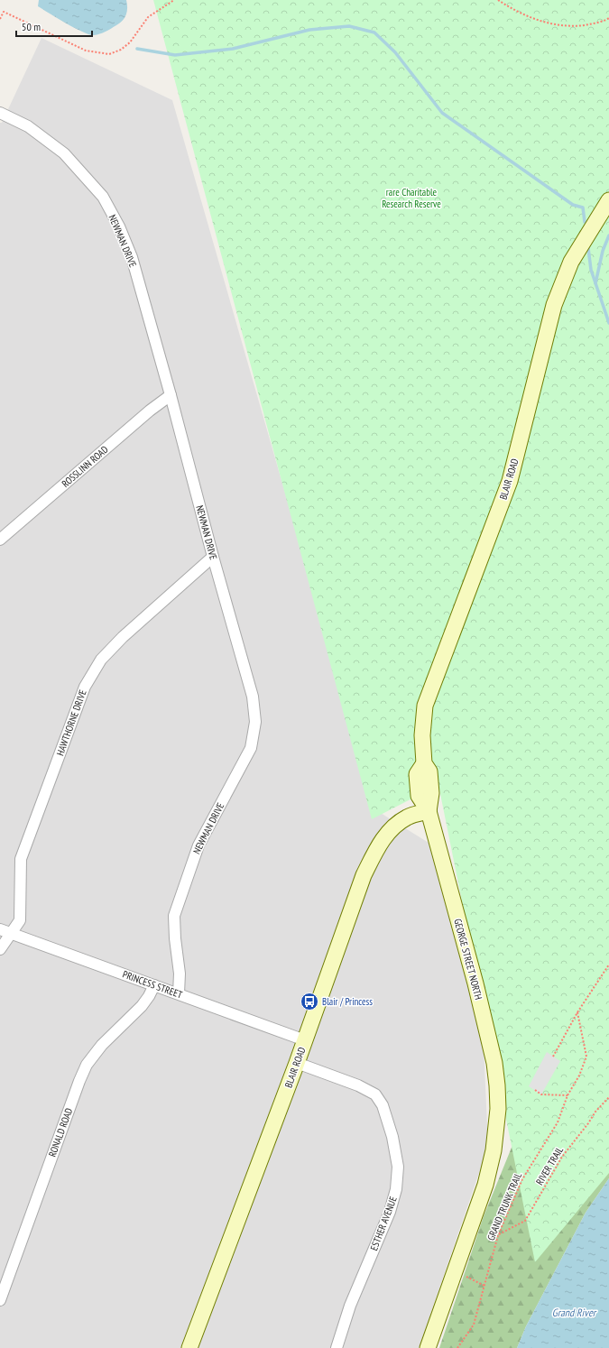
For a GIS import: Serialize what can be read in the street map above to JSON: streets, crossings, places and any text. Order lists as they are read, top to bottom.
{
  "streets": {
    "main road": ["BLAIR ROAD", "GEORGE STREET NORTH"],
    "street": [
      "NEWMAN DRIVE",
      "ROSSLINN ROAD",
      "HAWTHORNE DRIVE",
      "PRINCESS STREET",
      "RONALD ROAD",
      "ESTHER AVENUE"
    ],
    "path": ["RIVER TRAIL", "GRAND TRUNK TRAIL"]
  },
  "crossings": [
    ["NEWMAN DRIVE", "ROSSLINN ROAD"],
    ["NEWMAN DRIVE", "HAWTHORNE DRIVE"],
    ["NEWMAN DRIVE", "PRINCESS STREET"],
    ["BLAIR ROAD", "GEORGE STREET NORTH"],
    ["BLAIR ROAD", "PRINCESS STREET"],
    ["BLAIR ROAD", "ESTHER AVENUE"],
    ["HAWTHORNE DRIVE", "PRINCESS STREET"],
    ["PRINCESS STREET", "RONALD ROAD"],
    ["RIVER TRAIL", "GRAND TRUNK TRAIL"]
  ],
  "water": ["Grand River"],
  "parks": ["rare Charitable Research Reserve"],
  "places": {
    "bus stop": ["Blair / Princess"]
  },
  "scale_bar": "50 m"
}
